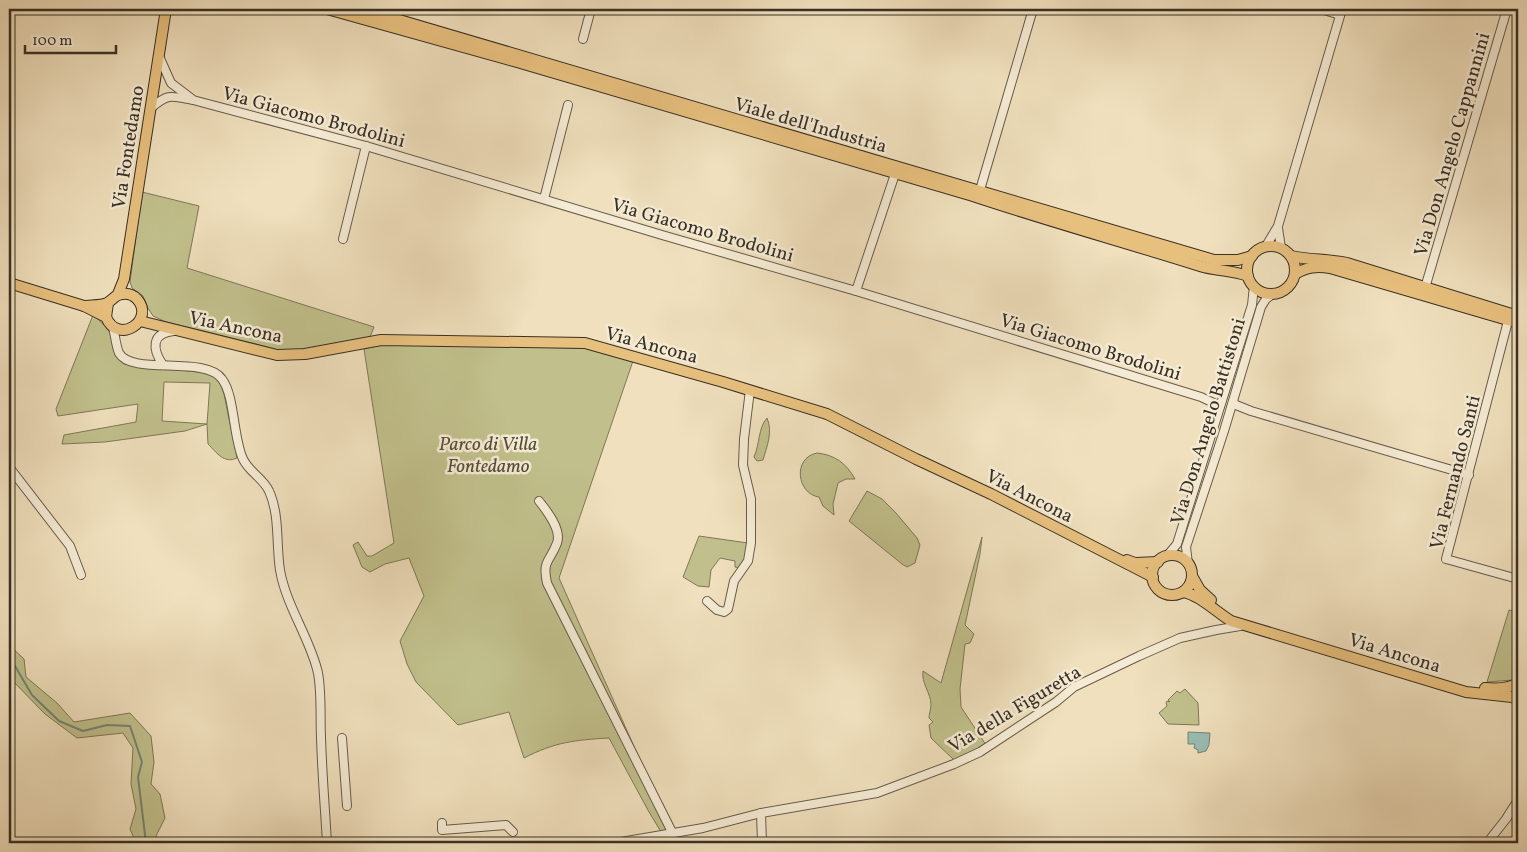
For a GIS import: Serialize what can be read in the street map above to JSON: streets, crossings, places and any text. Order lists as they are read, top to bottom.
{
  "streets": {
    "main road": [
      "Viale dell'Industria",
      "Via Fontedamo",
      "Via Ancona",
      "Via Don Angelo Battistoni"
    ],
    "street": [
      "Via Giacomo Brodolini",
      "Via Don Angelo Cappannini",
      "Via Fernando Santi",
      "Via della Figuretta"
    ]
  },
  "crossings": [
    ["Via Giacomo Brodolini", "Viale dell'Industria"],
    ["Via Giacomo Brodolini", "Via Fontedamo"],
    ["Via Giacomo Brodolini", "Via Don Angelo Battistoni"],
    ["Viale dell'Industria", "Via Don Angelo Battistoni"],
    ["Via Fontedamo", "Via Ancona"],
    ["Via Ancona", "Via Don Angelo Battistoni"],
    ["Via Ancona", "Via della Figuretta"]
  ],
  "parks": ["Parco di Villa Fontedamo"],
  "scale_bar": "100 m"
}
